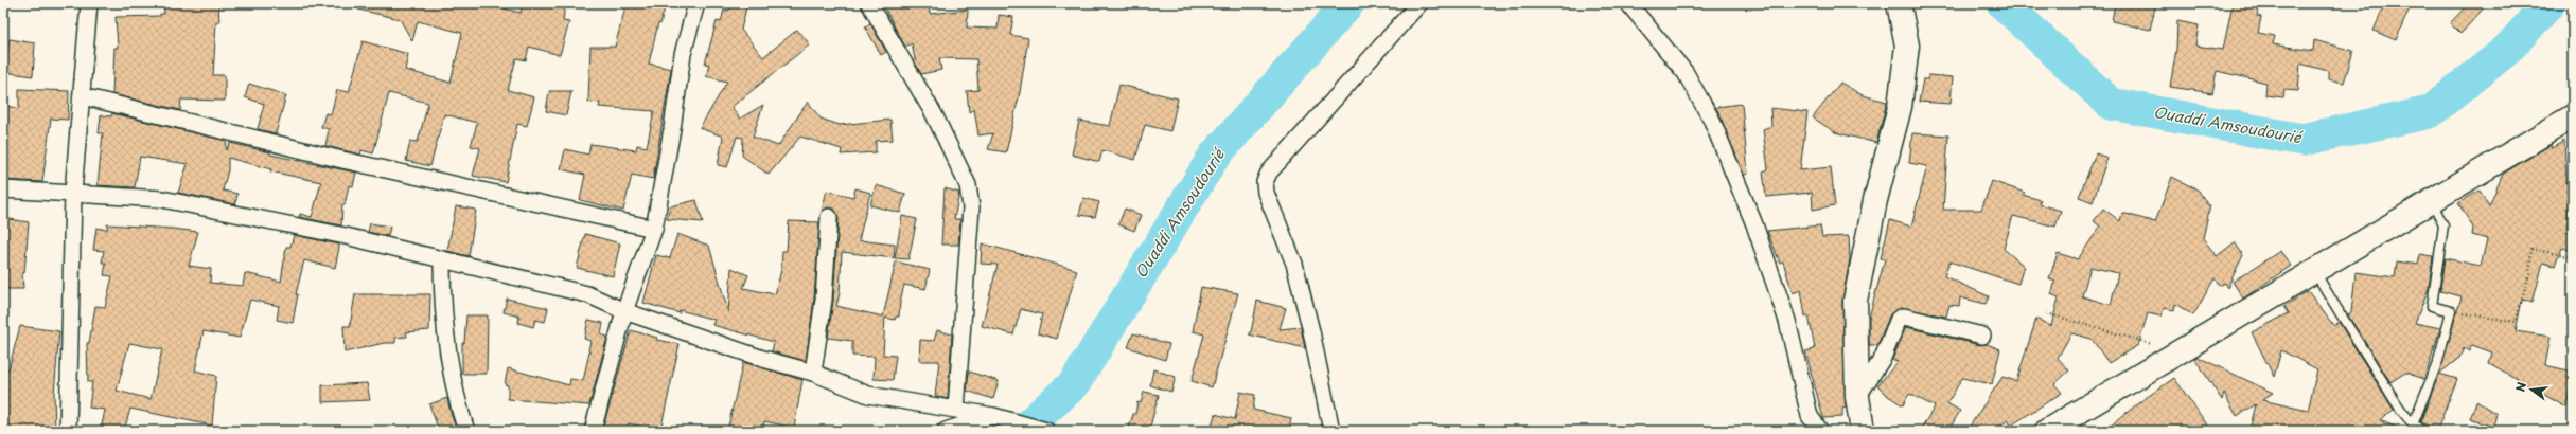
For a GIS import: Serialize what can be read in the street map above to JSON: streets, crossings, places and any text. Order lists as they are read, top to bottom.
{
  "water": ["Ouaddi Amsoudourié"],
  "north": "left"
}
